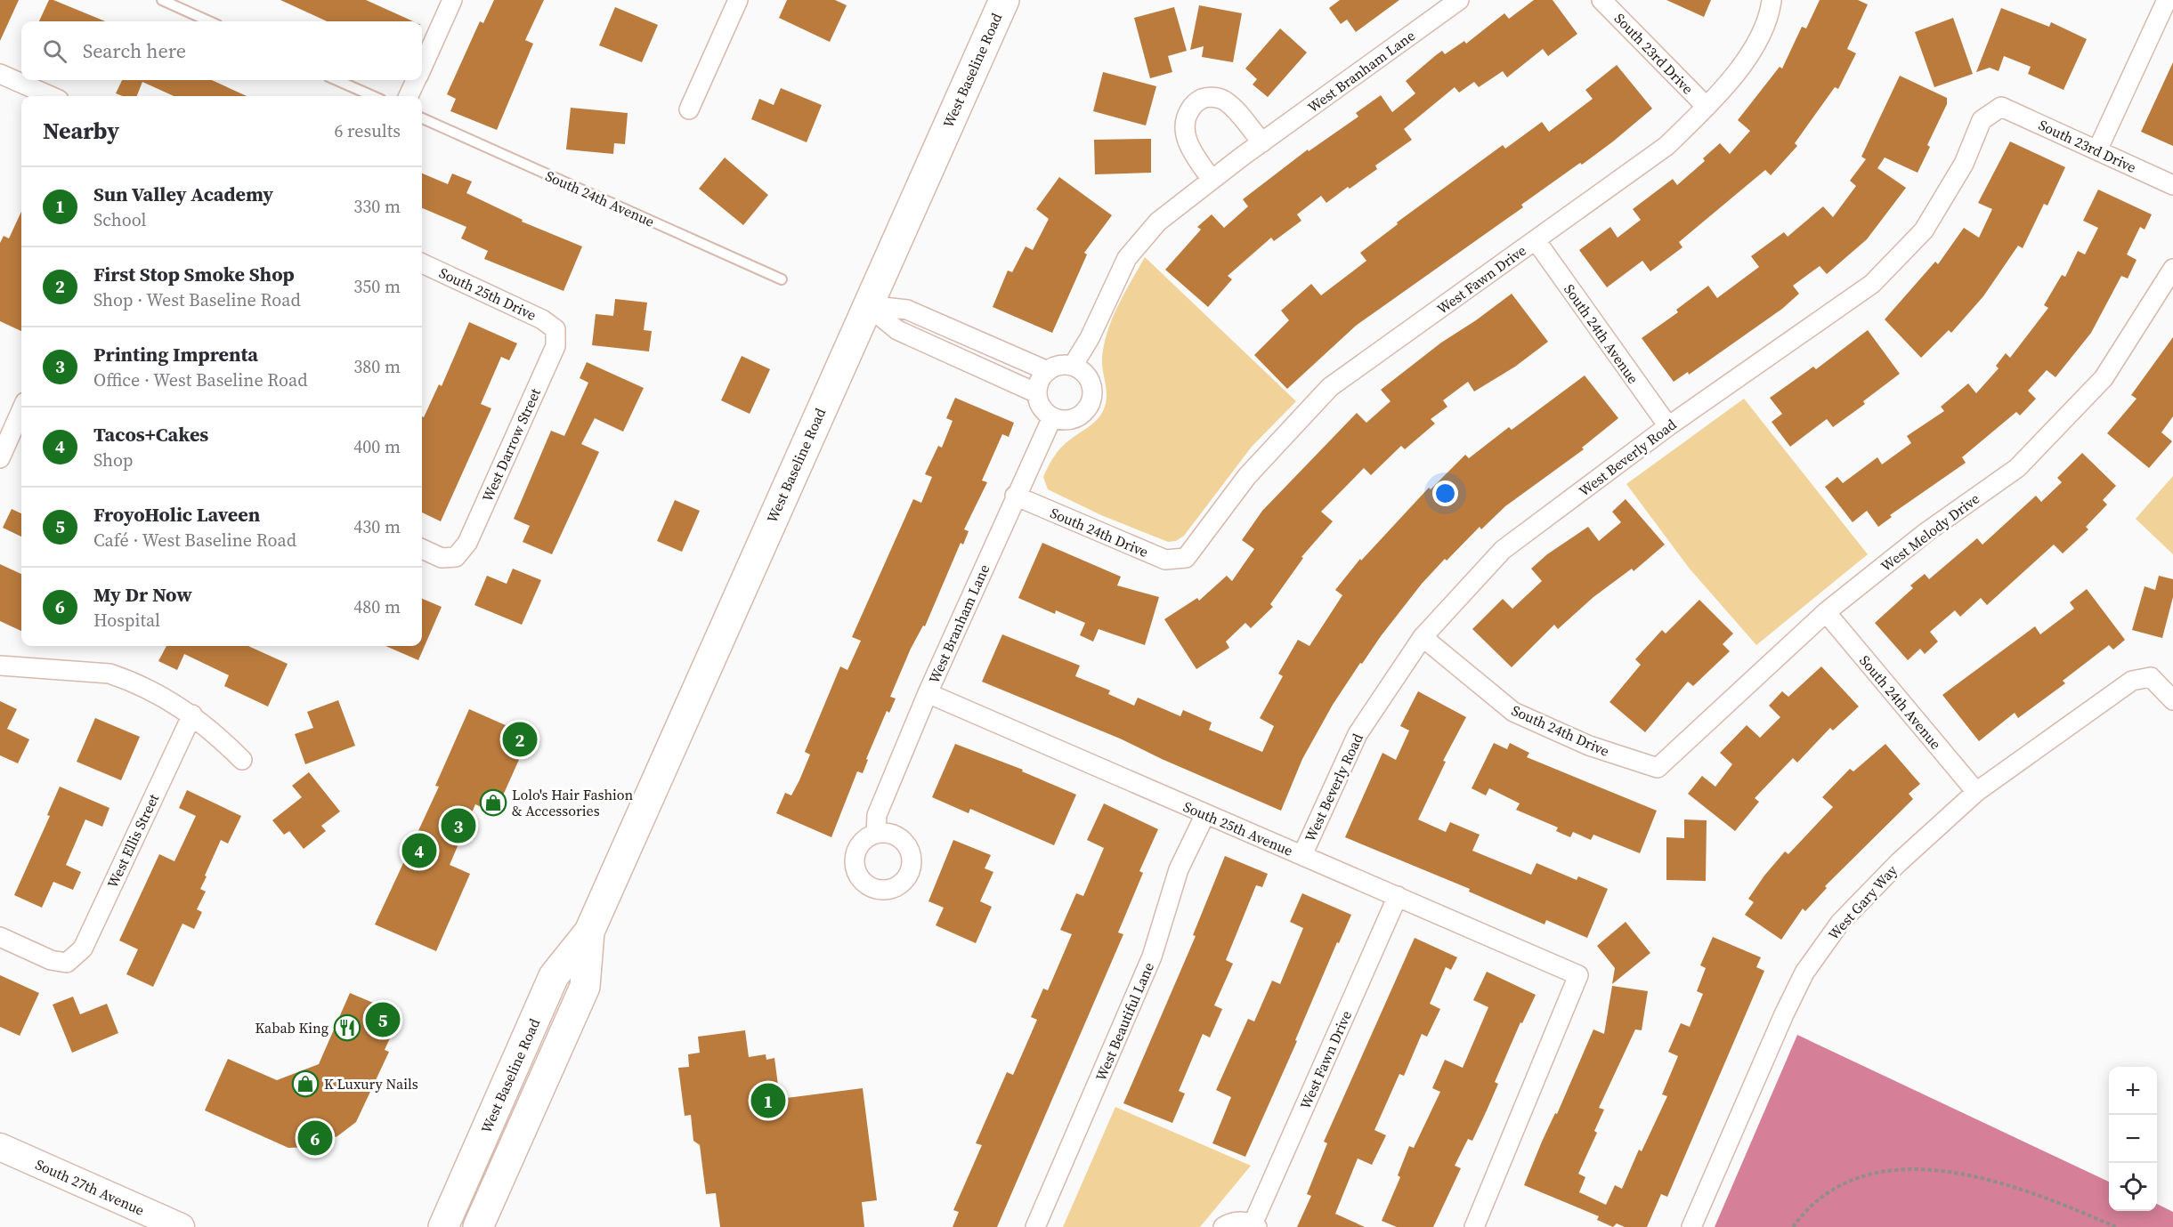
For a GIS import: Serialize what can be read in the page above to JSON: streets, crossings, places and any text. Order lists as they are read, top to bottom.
{
  "streets": {
    "main road": ["West Baseline Road", "South 27th Avenue"],
    "street": [
      "South 23rd Drive",
      "West Branham Lane",
      "South 24th Avenue",
      "West Fawn Drive",
      "South 25th Drive",
      "West Darrow Street",
      "West Beverly Road",
      "South 24th Drive",
      "West Melody Drive",
      "South 25th Avenue",
      "West Ellis Street",
      "West Gary Way",
      "West Beautiful Lane"
    ]
  },
  "crossings": [
    ["South 23rd Drive", "West Fawn Drive"],
    ["South 23rd Drive", "West Beverly Road"],
    ["West Branham Lane", "South 24th Drive"],
    ["West Branham Lane", "South 25th Avenue"],
    ["South 24th Avenue", "West Fawn Drive"],
    ["South 24th Avenue", "West Beverly Road"],
    ["South 24th Avenue", "West Melody Drive"],
    ["South 24th Avenue", "West Gary Way"],
    ["West Fawn Drive", "South 24th Drive"],
    ["West Fawn Drive", "South 25th Avenue"],
    ["South 25th Drive", "West Darrow Street"],
    ["West Beverly Road", "South 24th Drive"],
    ["West Beverly Road", "South 25th Avenue"],
    ["South 24th Drive", "West Melody Drive"],
    ["South 25th Avenue", "West Beautiful Lane"]
  ],
  "places": {
    "shop": ["Lolo's Hair Fashion & Accessories", "K Luxury Nails"],
    "restaurant": ["Kabab King"]
  },
  "page": {
    "search": "Search here",
    "heading": ["Nearby", "6 results"],
    "list": [
      {
        "mark": "1",
        "name": "Sun Valley Academy",
        "note": "School",
        "value": "330 m"
      },
      {
        "mark": "2",
        "name": "First Stop Smoke Shop",
        "note": "Shop · West Baseline Road",
        "value": "350 m"
      },
      {
        "mark": "3",
        "name": "Printing Imprenta",
        "note": "Office · West Baseline Road",
        "value": "380 m"
      },
      {
        "mark": "4",
        "name": "Tacos+Cakes",
        "note": "Shop",
        "value": "400 m"
      },
      {
        "mark": "5",
        "name": "FroyoHolic Laveen",
        "note": "Café · West Baseline Road",
        "value": "430 m"
      },
      {
        "mark": "6",
        "name": "My Dr Now",
        "note": "Hospital",
        "value": "480 m"
      }
    ],
    "pins": [
      "2",
      "3",
      "4",
      "5",
      "1",
      "6"
    ],
    "map_buttons": ["+", "−"]
  }
}
